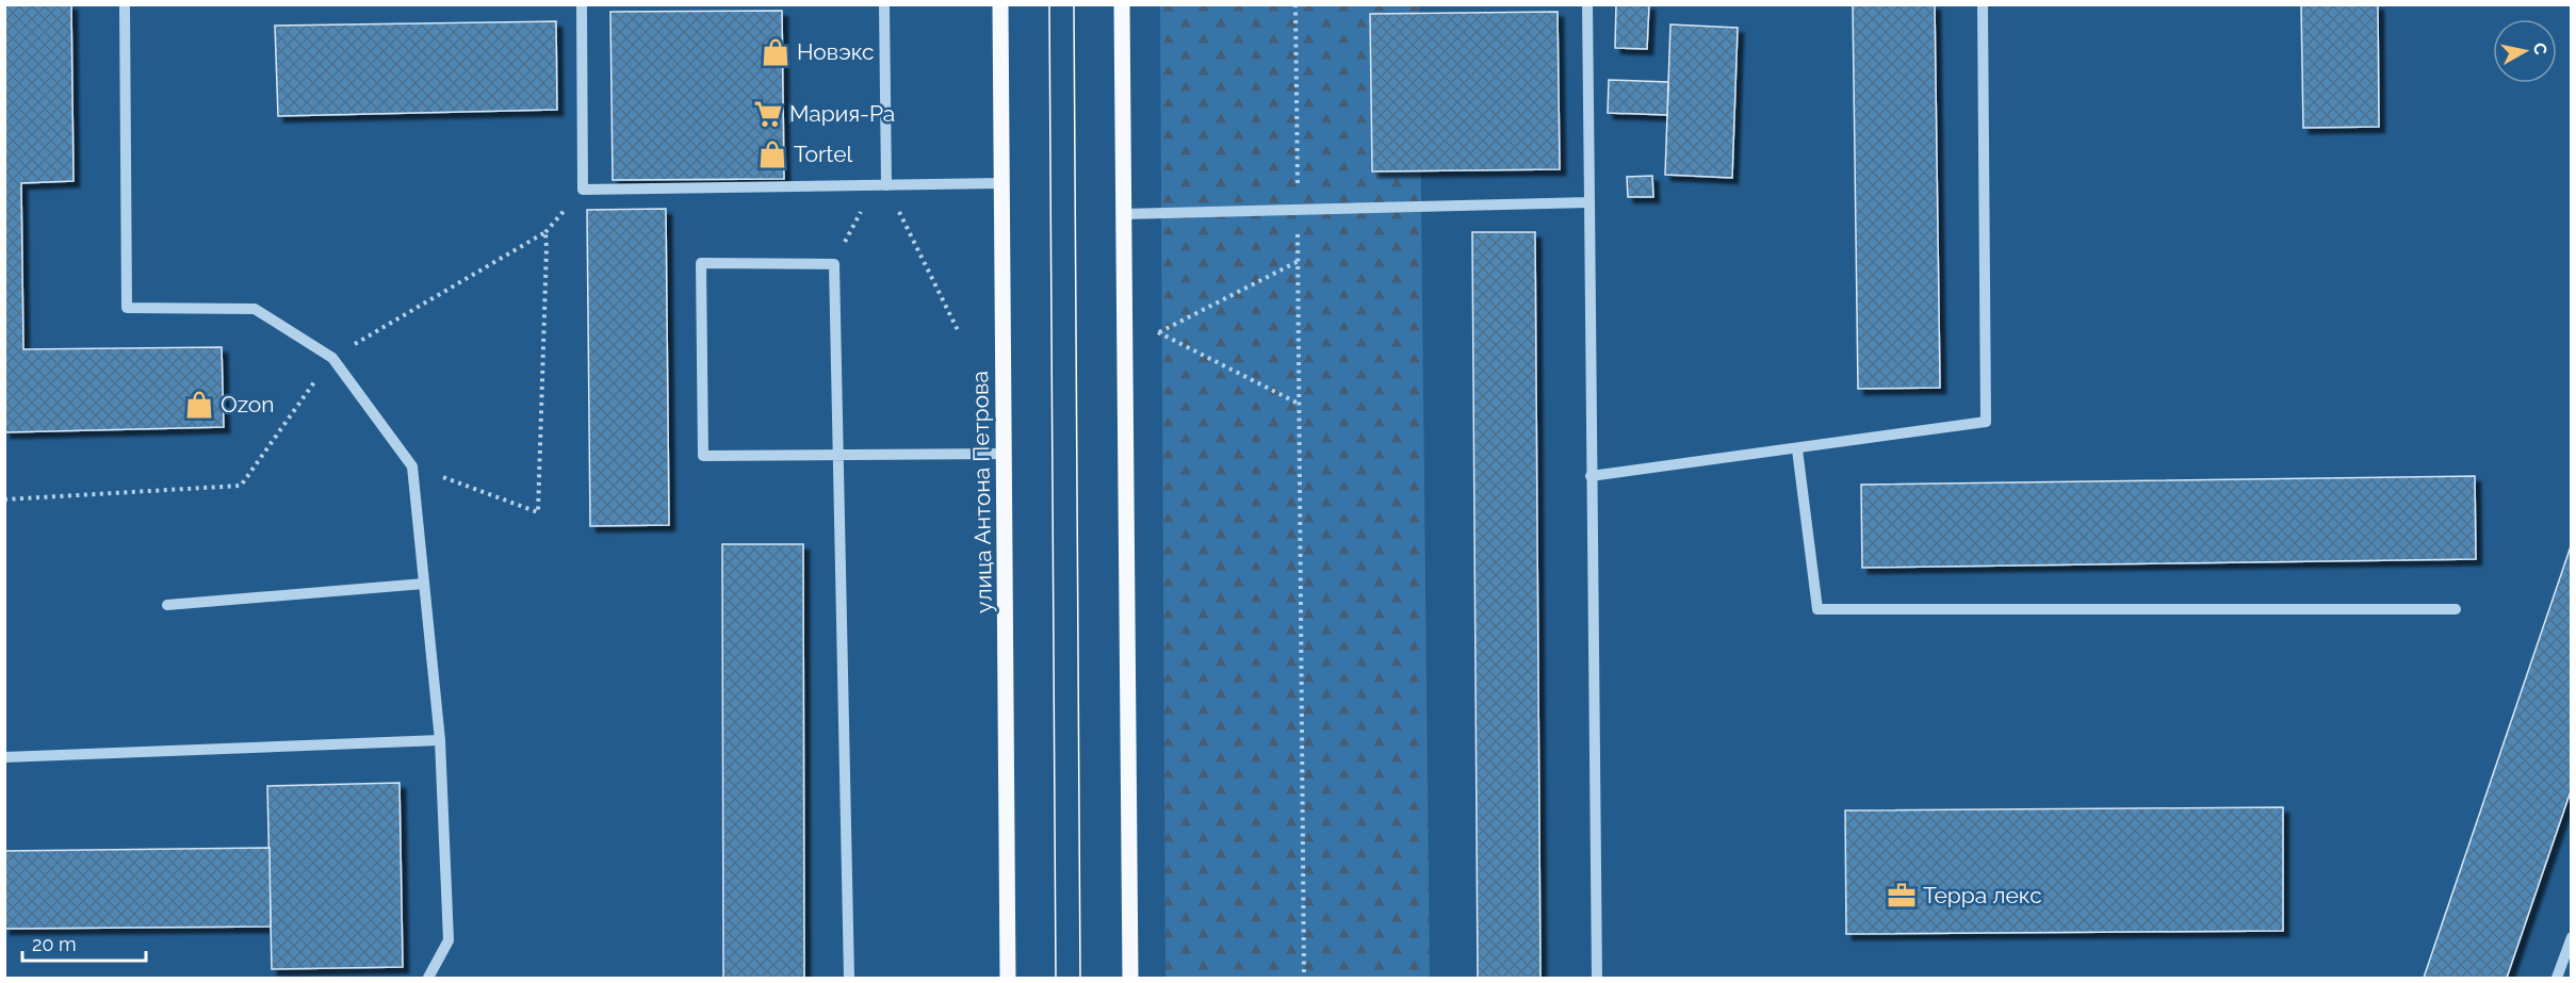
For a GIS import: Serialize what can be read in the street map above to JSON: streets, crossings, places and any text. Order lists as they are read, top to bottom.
{
  "streets": {
    "main road": ["улица Антона Петрова"]
  },
  "places": {
    "shop": ["Новэкс", "Tortel", "Ozon"],
    "supermarket": ["Мария-Ра"],
    "office": ["Терра лекс"]
  },
  "scale_bar": "20 m",
  "north": "right"
}
